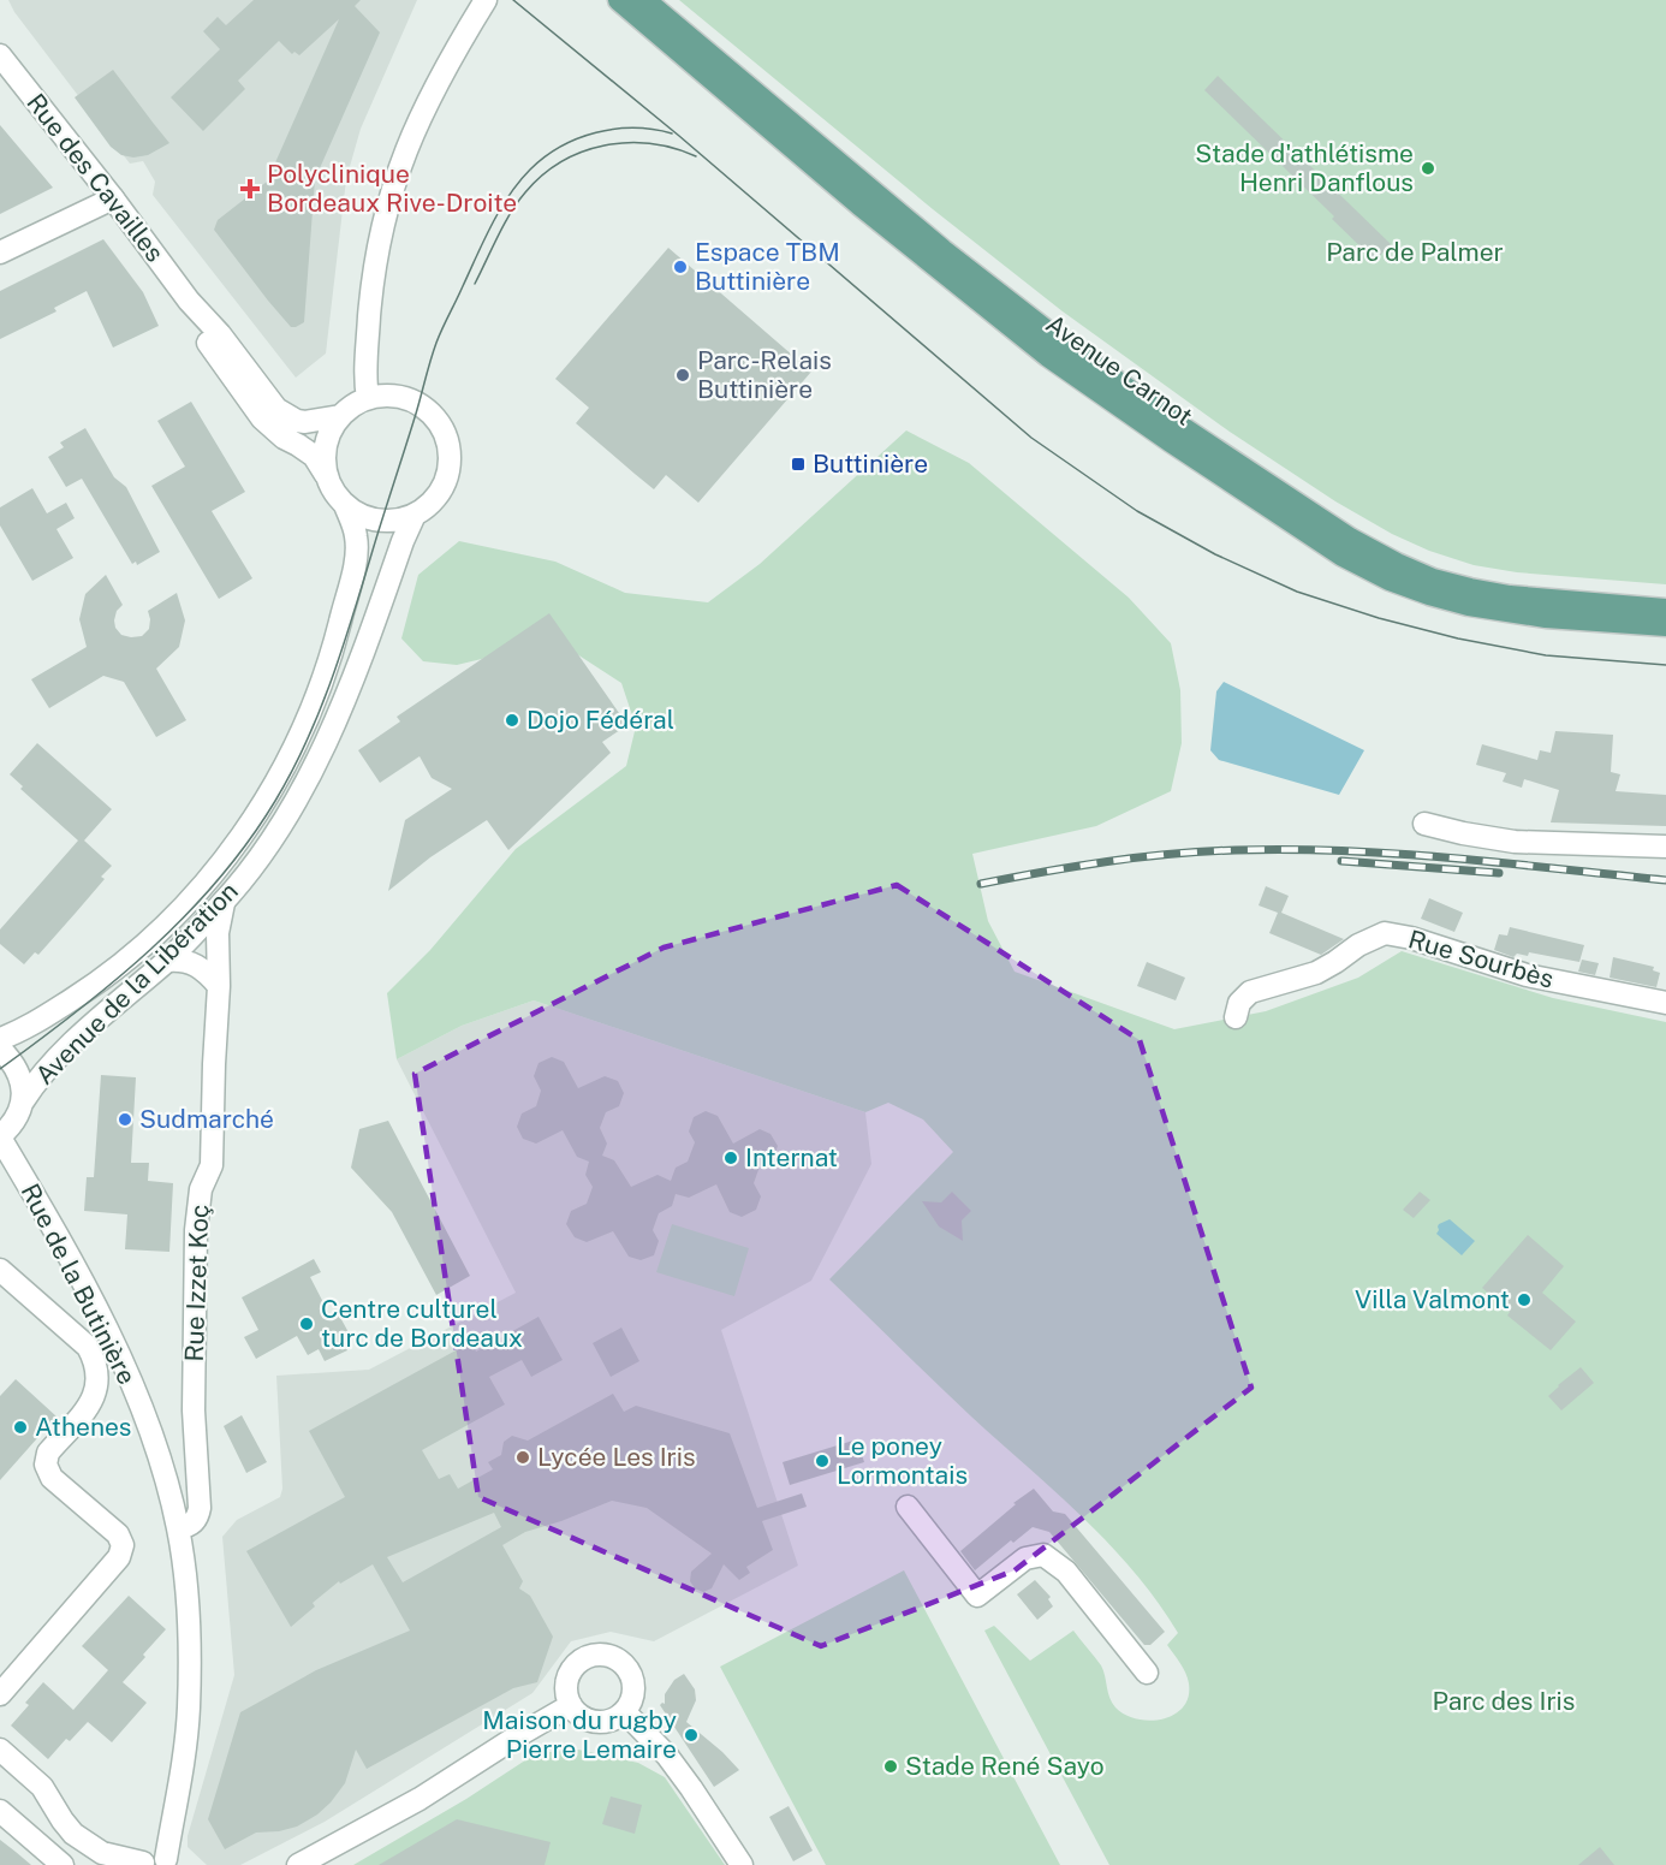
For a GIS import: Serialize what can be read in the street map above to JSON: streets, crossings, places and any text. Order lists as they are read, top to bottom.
{
  "streets": {
    "main road": ["Avenue Carnot"],
    "street": [
      "Rue des Cavailles",
      "Rue Sourbès",
      "Avenue de la Libération",
      "Rue Izzet Koç",
      "Rue de la Butinière"
    ]
  },
  "crossings": [
    ["Rue des Cavailles", "Avenue de la Libération"],
    ["Avenue de la Libération", "Rue Izzet Koç"],
    ["Avenue de la Libération", "Rue de la Butinière"],
    ["Rue Izzet Koç", "Rue de la Butinière"]
  ],
  "parks": ["Parc de Palmer", "Parc des Iris"],
  "places": {
    "other": [
      "Stade d'athlétisme Henri Danflous",
      "Espace TBM Buttinière",
      "Parc-Relais Buttinière",
      "Dojo Fédéral",
      "Sudmarché",
      "Internat",
      "Villa Valmont",
      "Centre culturel turc de Bordeaux",
      "Athenes",
      "Lycée Les Iris",
      "Le poney Lormontais",
      "Maison du rugby Pierre Lemaire",
      "Stade René Sayo"
    ],
    "health": ["Polyclinique Bordeaux Rive-Droite"],
    "transit": ["Buttinière"]
  }
}
